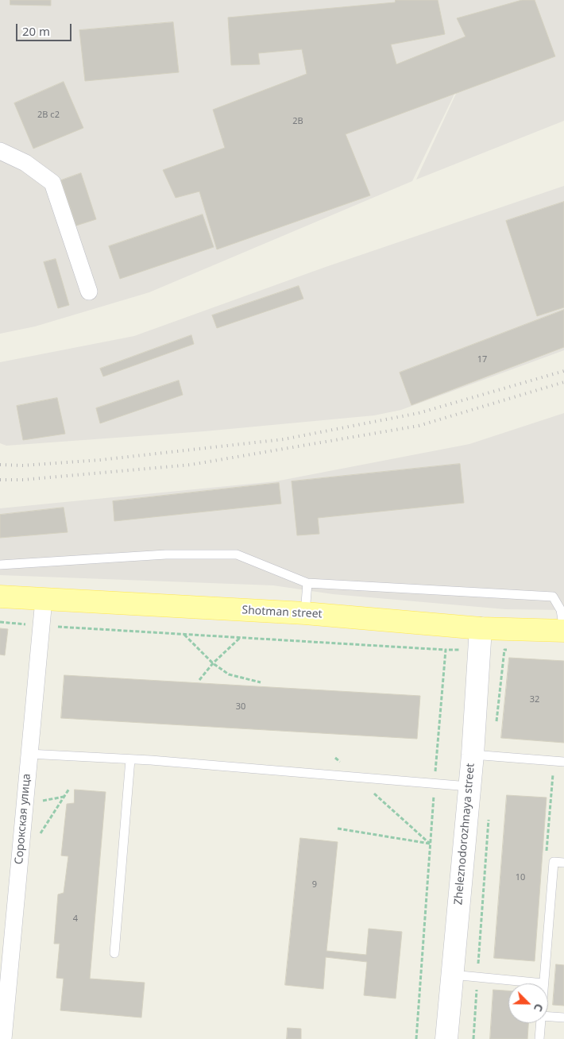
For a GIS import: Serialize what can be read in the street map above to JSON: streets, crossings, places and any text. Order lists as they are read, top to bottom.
{
  "streets": {
    "main road": ["Shotman street"],
    "street": ["Сорокская улица", "Zheleznodorozhnaya street"]
  },
  "crossings": [
    ["Shotman street", "Сорокская улица"],
    ["Shotman street", "Zheleznodorozhnaya street"]
  ],
  "house_numbers": [
    "2В с2",
    "2В",
    "17",
    "32",
    "30",
    "10",
    "9",
    "4"
  ],
  "scale_bar": "20 m",
  "north": "bottom right"
}
